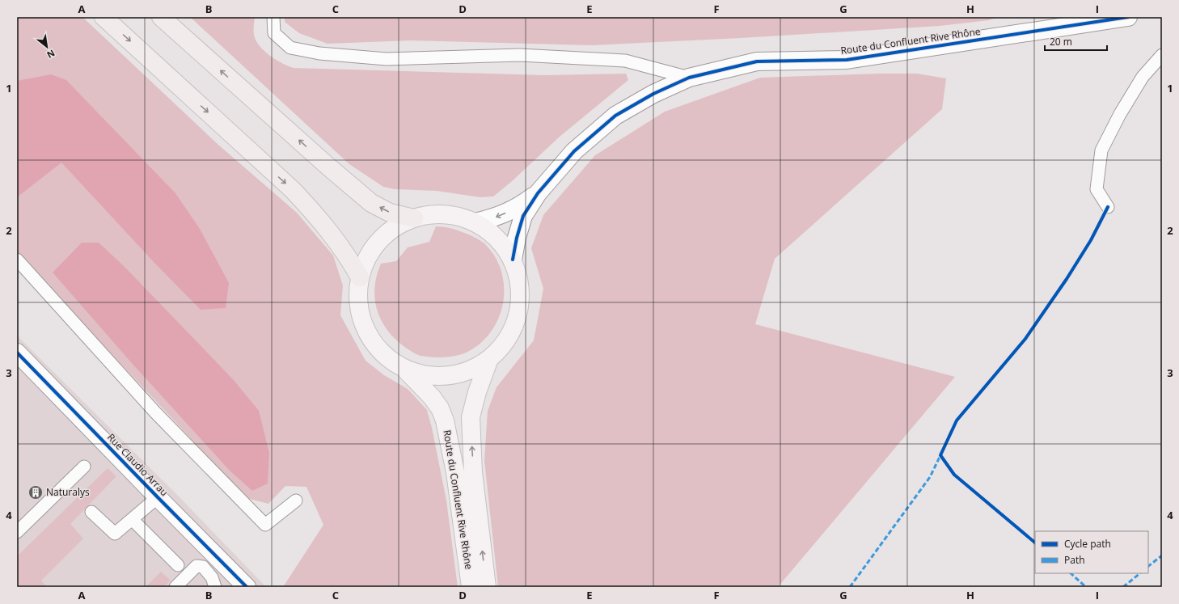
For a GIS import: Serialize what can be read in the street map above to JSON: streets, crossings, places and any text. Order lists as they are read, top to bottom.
{
  "streets": {
    "main road": ["Route du Confluent Rive Rhône"],
    "street": ["Rue Claudio Arrau"]
  },
  "places": {
    "building": ["Naturalys"]
  },
  "legend": ["Cycle path", "Path"],
  "scale_bar": "20 m",
  "north": "bottom right",
  "grid": {
    "columns": [
      "A",
      "B",
      "C",
      "D",
      "E",
      "F",
      "G",
      "H",
      "I"
    ],
    "rows": [
      "1",
      "2",
      "3",
      "4"
    ]
  }
}
